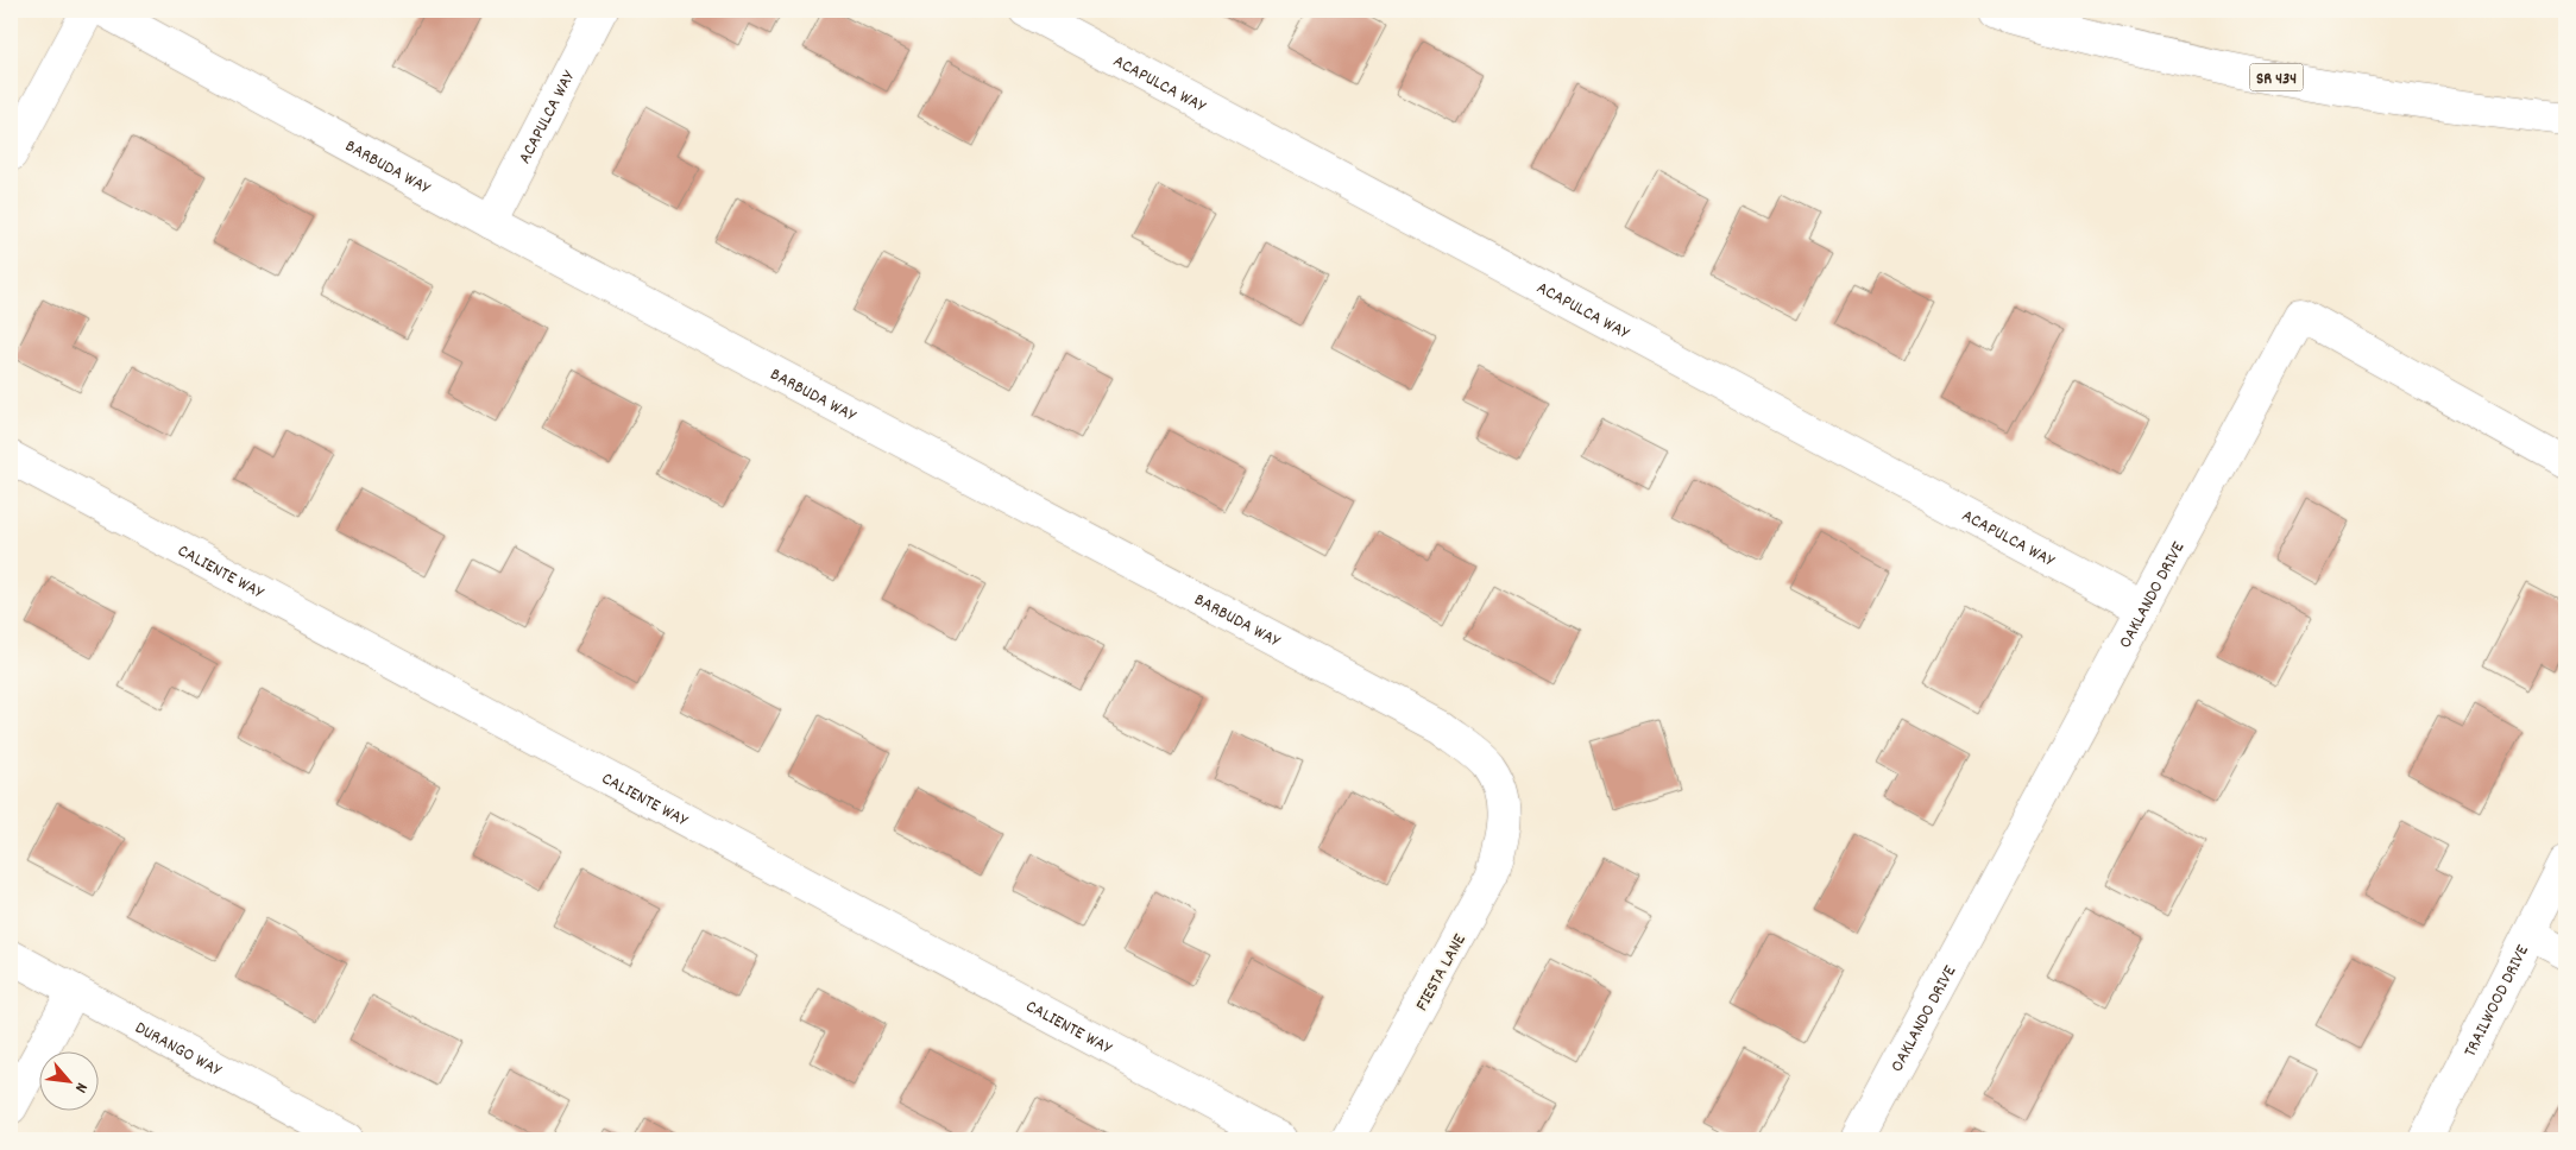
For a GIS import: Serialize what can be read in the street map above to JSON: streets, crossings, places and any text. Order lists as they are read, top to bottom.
{
  "streets": {
    "street": [
      "SR 434",
      "ACAPULCA WAY",
      "BARBUDA WAY",
      "CALIENTE WAY",
      "OAKLANDO DRIVE",
      "FIESTA LANE",
      "TRAILWOOD DRIVE",
      "DURANGO WAY"
    ]
  },
  "crossings": [
    ["ACAPULCA WAY", "BARBUDA WAY"],
    ["ACAPULCA WAY", "OAKLANDO DRIVE"],
    ["BARBUDA WAY", "FIESTA LANE"]
  ],
  "north": "bottom right"
}
